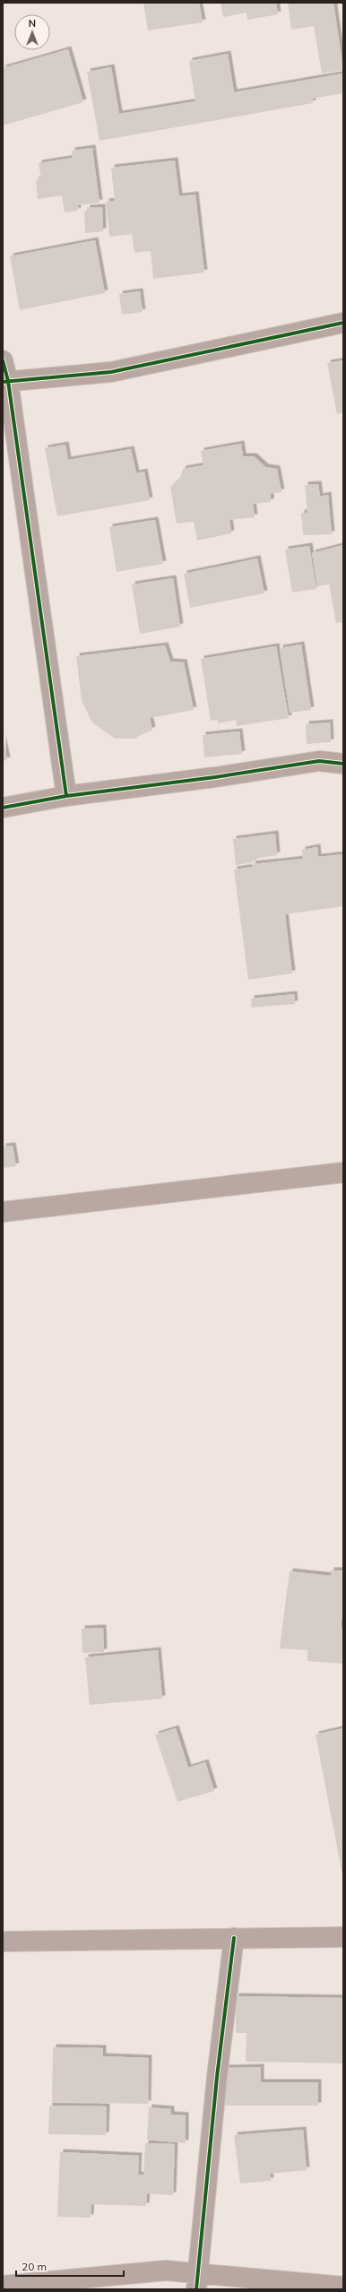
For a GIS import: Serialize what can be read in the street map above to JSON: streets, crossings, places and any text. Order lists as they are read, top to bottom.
{
  "scale_bar": "20 m",
  "north": "top"
}
